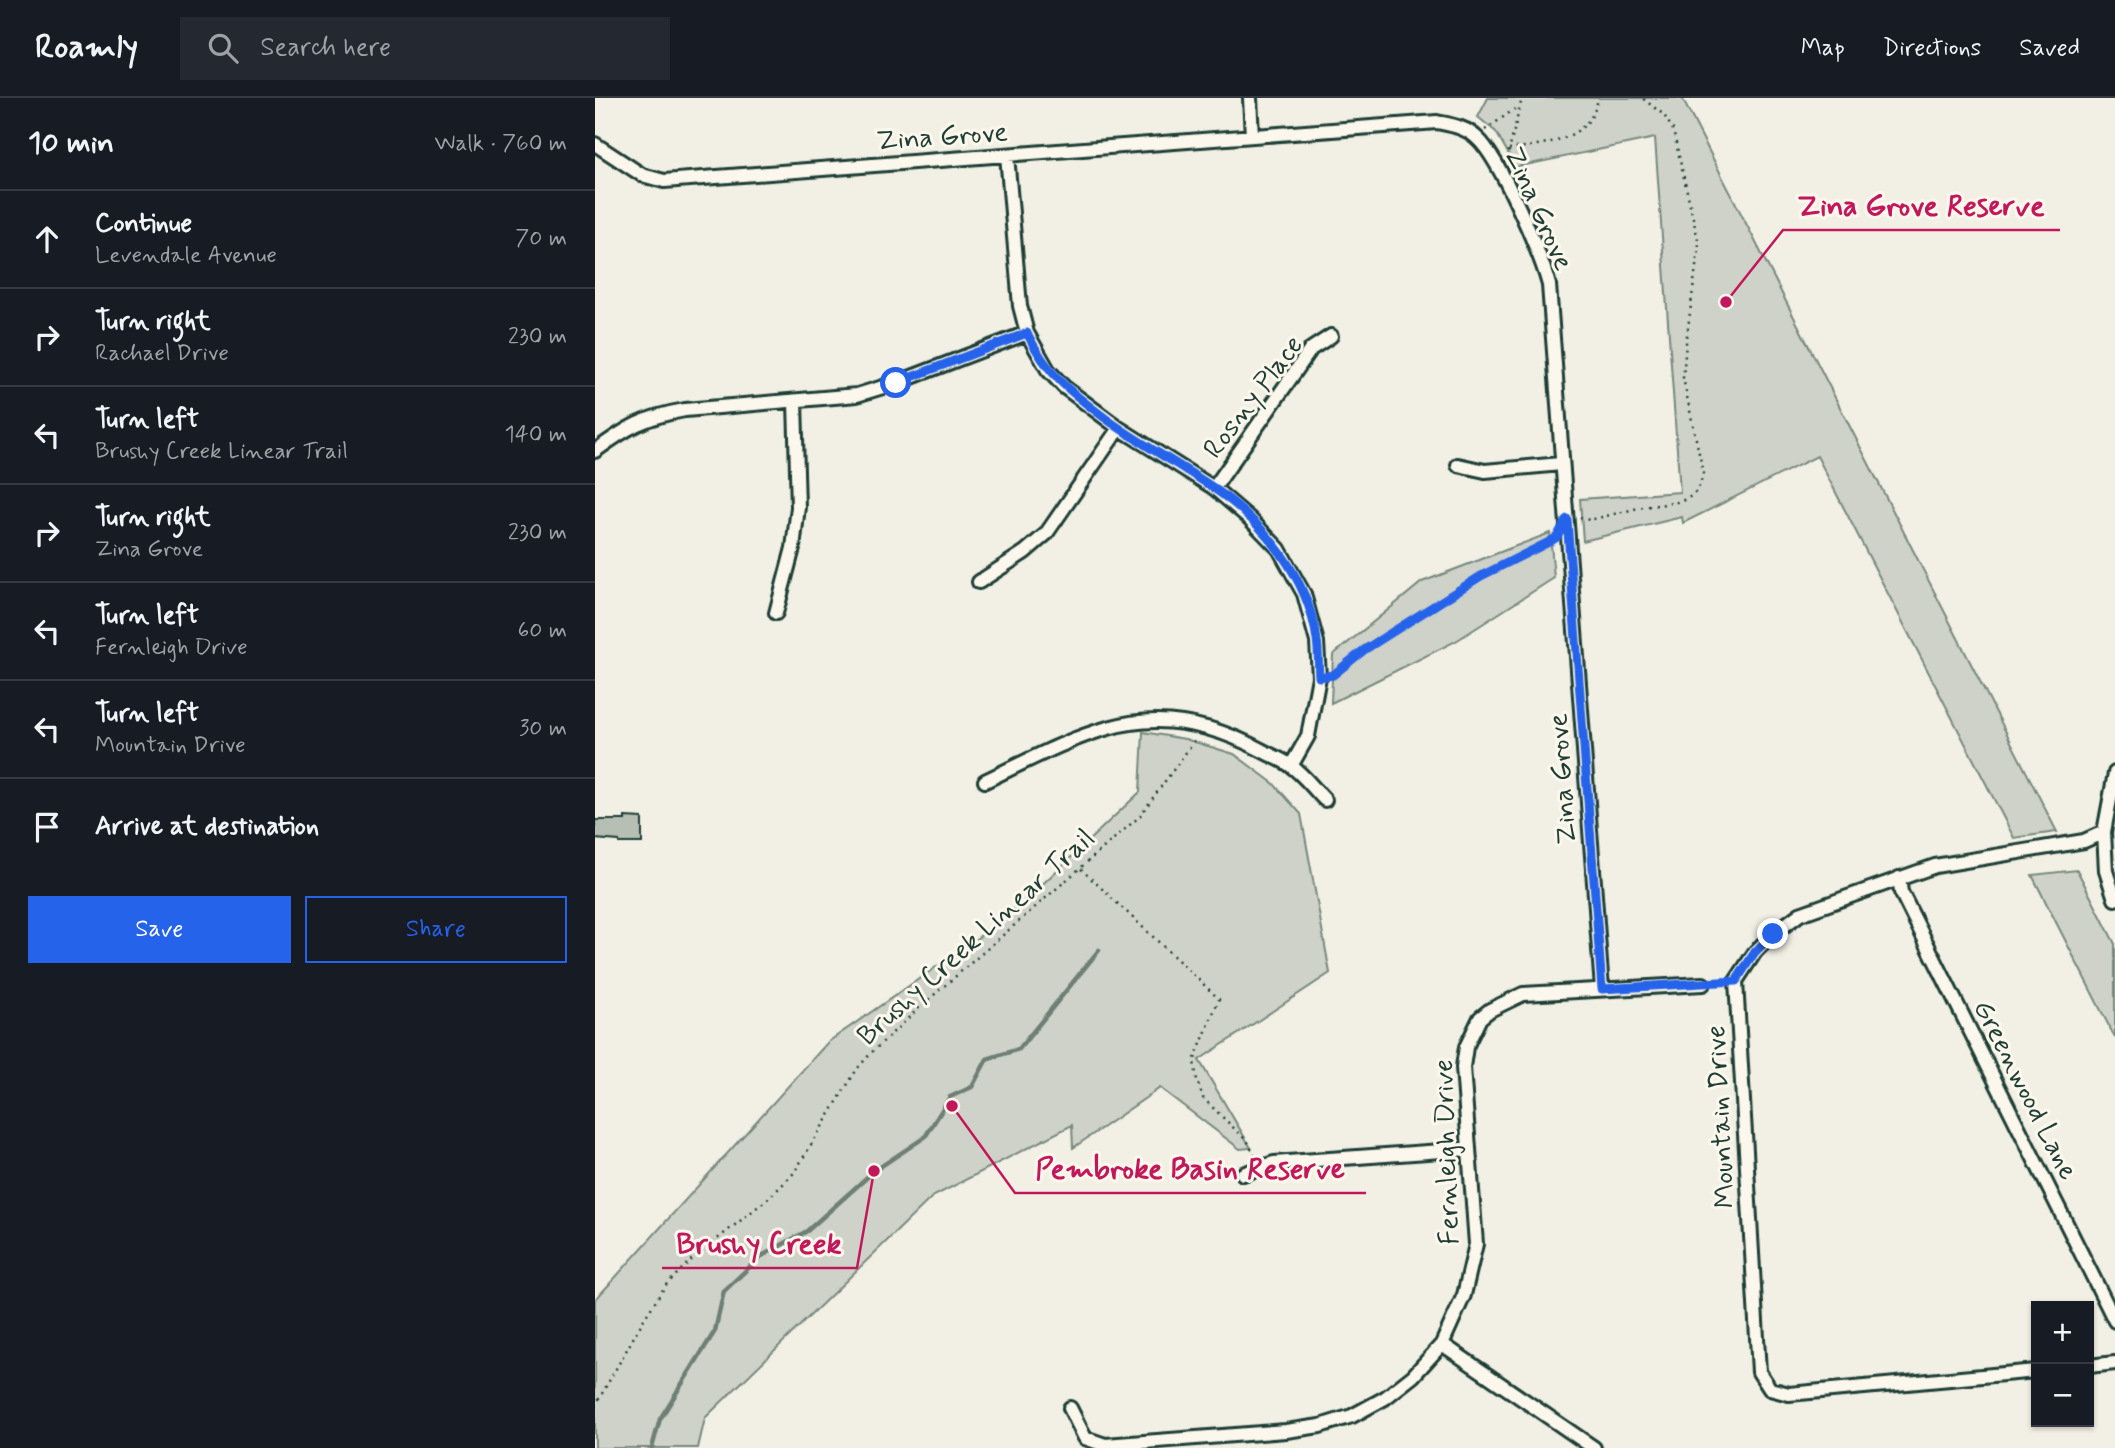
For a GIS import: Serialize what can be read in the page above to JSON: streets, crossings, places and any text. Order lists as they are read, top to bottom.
{
  "streets": {
    "street": [
      "Zina Grove",
      "Rosny Place",
      "Greenwood Lane",
      "Mountain Drive",
      "Fernleigh Drive"
    ],
    "path": ["Brushy Creek Linear Trail"]
  },
  "crossings": [
    ["Zina Grove", "Fernleigh Drive"],
    ["Greenwood Lane", "Mountain Drive"]
  ],
  "places": ["Zina Grove Reserve", "Pembroke Basin Reserve", "Brushy Creek"],
  "page": {
    "header": "Roamly",
    "search": "Search here",
    "nav": ["Map", "Directions", "Saved"],
    "heading": ["10 min", "Walk · 760 m"],
    "list": [
      ["Continue", "Levendale Avenue", "70 m"],
      ["Turn right", "Rachael Drive", "230 m"],
      ["Turn left", "Brushy Creek Linear Trail", "140 m"],
      ["Turn right", "Zina Grove", "230 m"],
      ["Turn left", "Fernleigh Drive", "60 m"],
      ["Turn left", "Mountain Drive", "30 m"],
      "Arrive at destination"
    ],
    "buttons": ["Save", "Share"],
    "map_buttons": ["+", "−"]
  }
}
